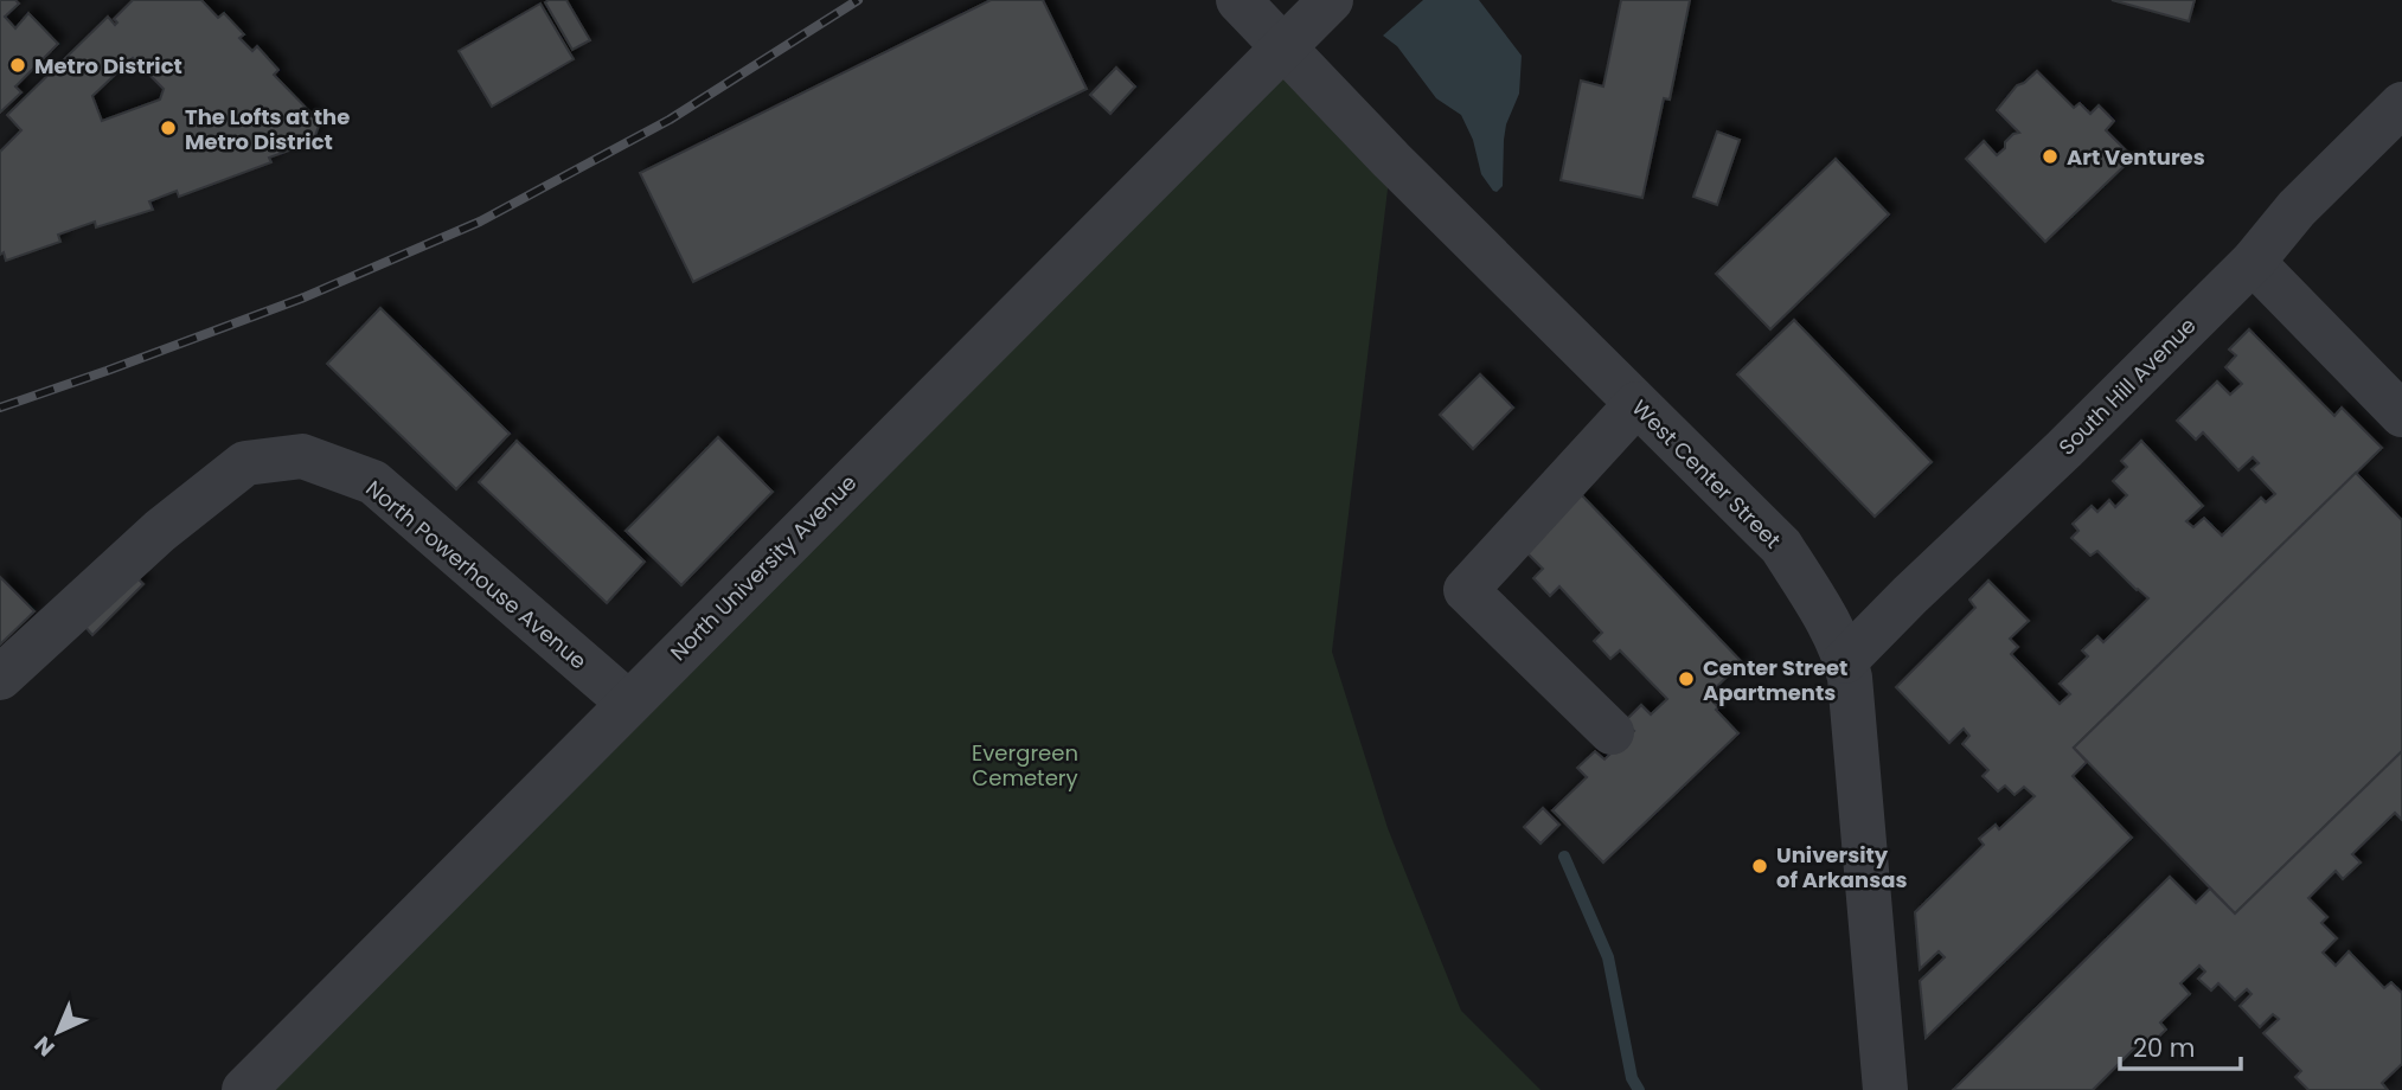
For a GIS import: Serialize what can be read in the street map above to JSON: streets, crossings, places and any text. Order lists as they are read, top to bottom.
{
  "streets": {
    "street": [
      "South Hill Avenue",
      "West Center Street",
      "North University Avenue",
      "North Powerhouse Avenue"
    ]
  },
  "crossings": [
    ["South Hill Avenue", "West Center Street"],
    ["West Center Street", "North University Avenue"],
    ["North University Avenue", "North Powerhouse Avenue"]
  ],
  "parks": ["Evergreen Cemetery"],
  "places": [
    "Metro District",
    "The Lofts at the Metro District",
    "Art Ventures",
    "Center Street Apartments",
    "University of Arkansas"
  ],
  "scale_bar": "20 m",
  "north": "bottom left"
}
